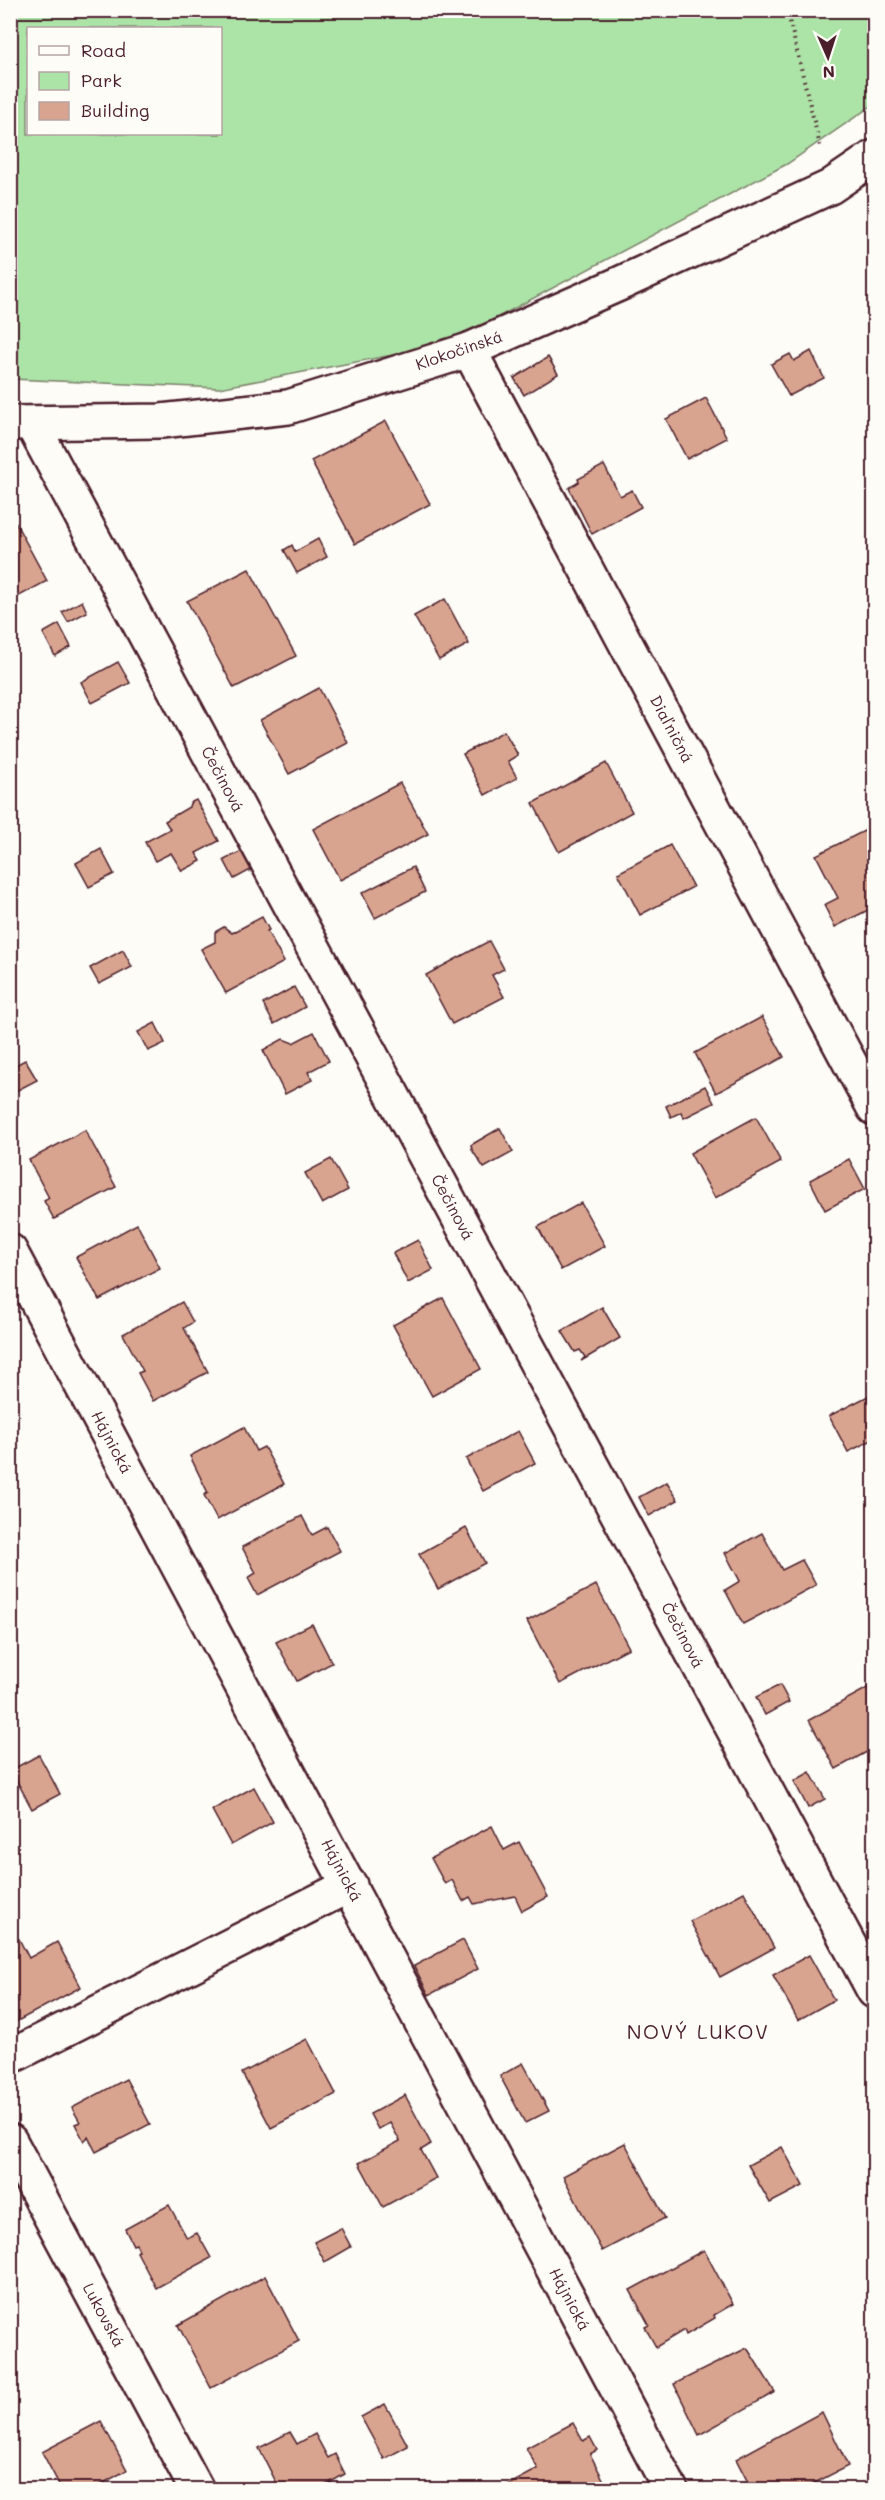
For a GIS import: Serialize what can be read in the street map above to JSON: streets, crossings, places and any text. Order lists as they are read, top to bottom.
{
  "streets": {
    "street": [
      "Klokočinská",
      "Diaľničná",
      "Čečinová",
      "Hájnická",
      "Lukovská"
    ]
  },
  "crossings": [
    ["Klokočinská", "Diaľničná"],
    ["Klokočinská", "Čečinová"]
  ],
  "districts": ["NOVÝ LUKOV"],
  "legend": ["Road", "Park", "Building"],
  "north": "bottom"
}
